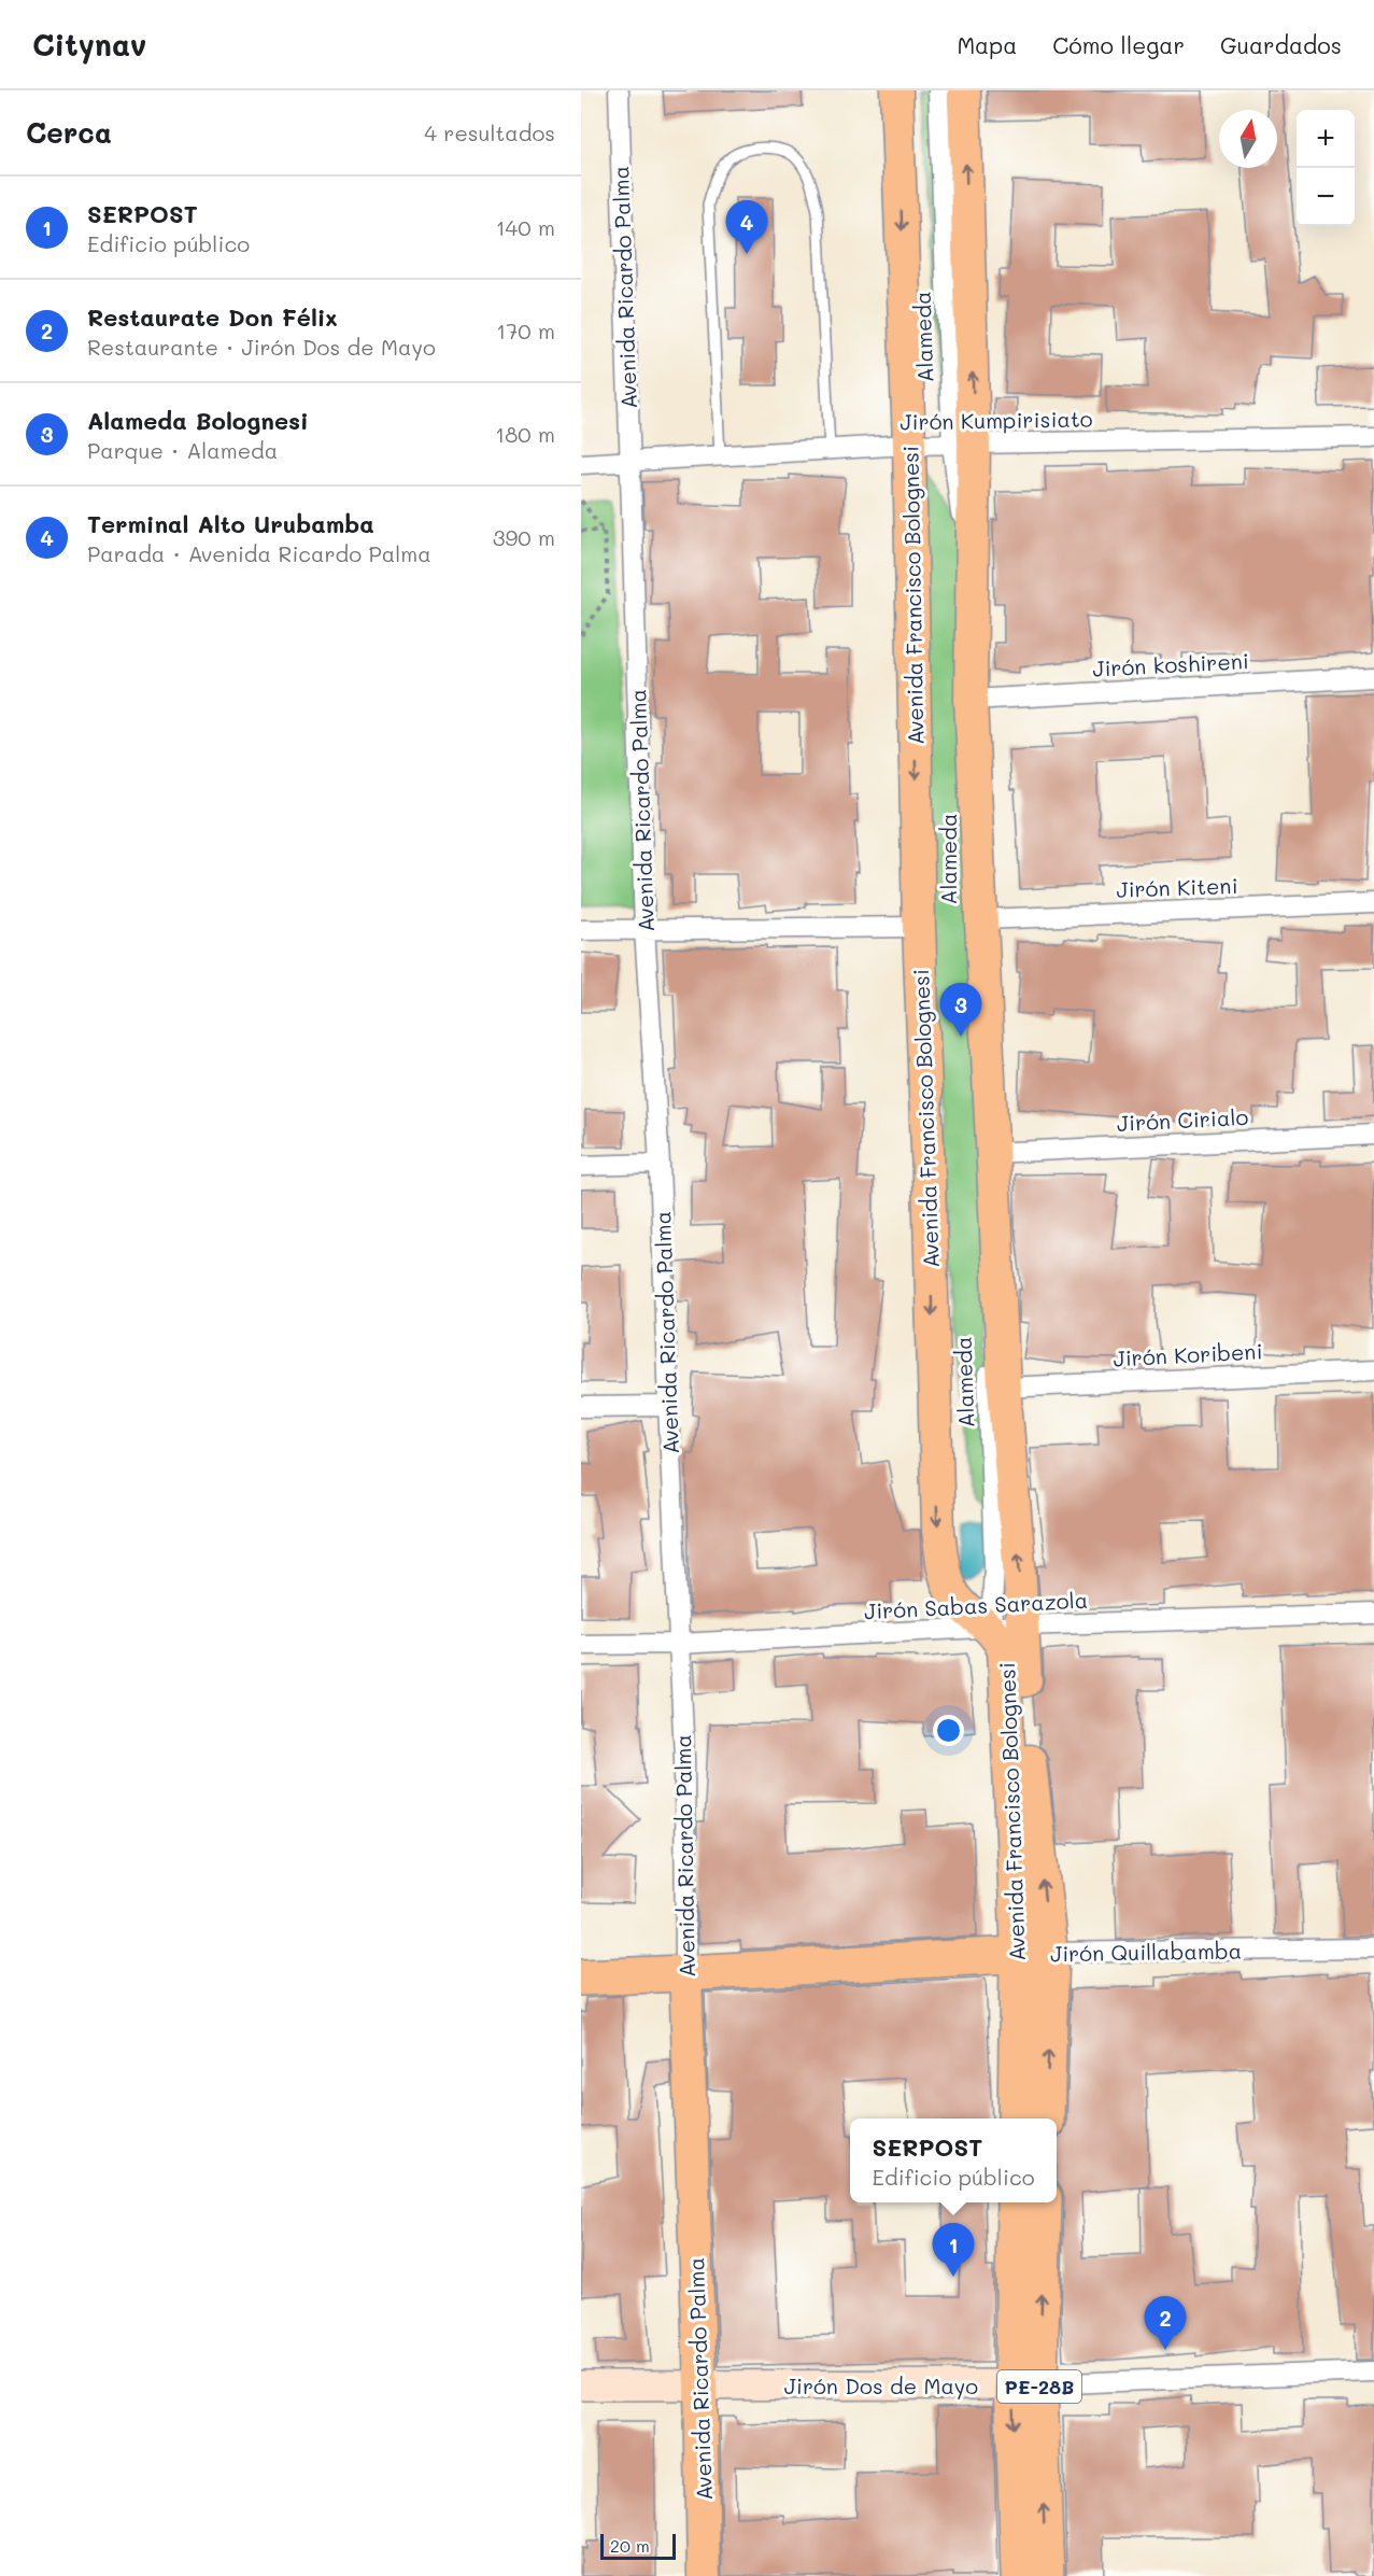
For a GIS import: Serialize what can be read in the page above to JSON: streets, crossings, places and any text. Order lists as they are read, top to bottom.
{
  "streets": {
    "highway": ["Avenida Francisco Bolognesi", "Jirón Quillabamba", "PE-28B"],
    "main road": ["Avenida Ricardo Palma"],
    "street": [
      "Alameda",
      "Jirón Kumpirisiato",
      "Jirón koshireni",
      "Jirón Kiteni",
      "Jirón Cirialo",
      "Jirón Koribeni",
      "Jirón Sabas Sarazola",
      "Jirón Dos de Mayo"
    ]
  },
  "crossings": [
    ["Avenida Ricardo Palma", "Jirón Kumpirisiato"],
    ["Avenida Ricardo Palma", "Jirón Sabas Sarazola"],
    ["Avenida Ricardo Palma", "Jirón Quillabamba"],
    ["Avenida Ricardo Palma", "Jirón Dos de Mayo"],
    ["Alameda", "Jirón Kumpirisiato"],
    ["Alameda", "Avenida Francisco Bolognesi"],
    ["Alameda", "Jirón koshireni"],
    ["Alameda", "Jirón Sabas Sarazola"],
    ["Jirón Kumpirisiato", "Avenida Francisco Bolognesi"],
    ["Avenida Francisco Bolognesi", "Jirón koshireni"],
    ["Avenida Francisco Bolognesi", "Jirón Kiteni"],
    ["Avenida Francisco Bolognesi", "Jirón Cirialo"],
    ["Avenida Francisco Bolognesi", "Jirón Koribeni"],
    ["Avenida Francisco Bolognesi", "Jirón Sabas Sarazola"],
    ["Avenida Francisco Bolognesi", "Jirón Quillabamba"],
    ["Jirón Dos de Mayo", "PE-28B"]
  ],
  "scale_bar": "20 m",
  "north": "top",
  "page": {
    "header": "Citynav",
    "nav": ["Mapa", "Cómo llegar", "Guardados"],
    "heading": ["Cerca", "4 resultados"],
    "map_buttons": ["+", "−"],
    "list": [
      {
        "mark": "1",
        "name": "SERPOST",
        "note": "Edificio público",
        "value": "140 m"
      },
      {
        "mark": "2",
        "name": "Restaurate Don Félix",
        "note": "Restaurante · Jirón Dos de Mayo",
        "value": "170 m"
      },
      {
        "mark": "3",
        "name": "Alameda Bolognesi",
        "note": "Parque · Alameda",
        "value": "180 m"
      },
      {
        "mark": "4",
        "name": "Terminal Alto Urubamba",
        "note": "Parada · Avenida Ricardo Palma",
        "value": "390 m"
      }
    ],
    "pins": [
      "4",
      "3",
      "1",
      "2"
    ],
    "popup": ["SERPOST", "Edificio público"],
    "scale": "20 m"
  }
}
